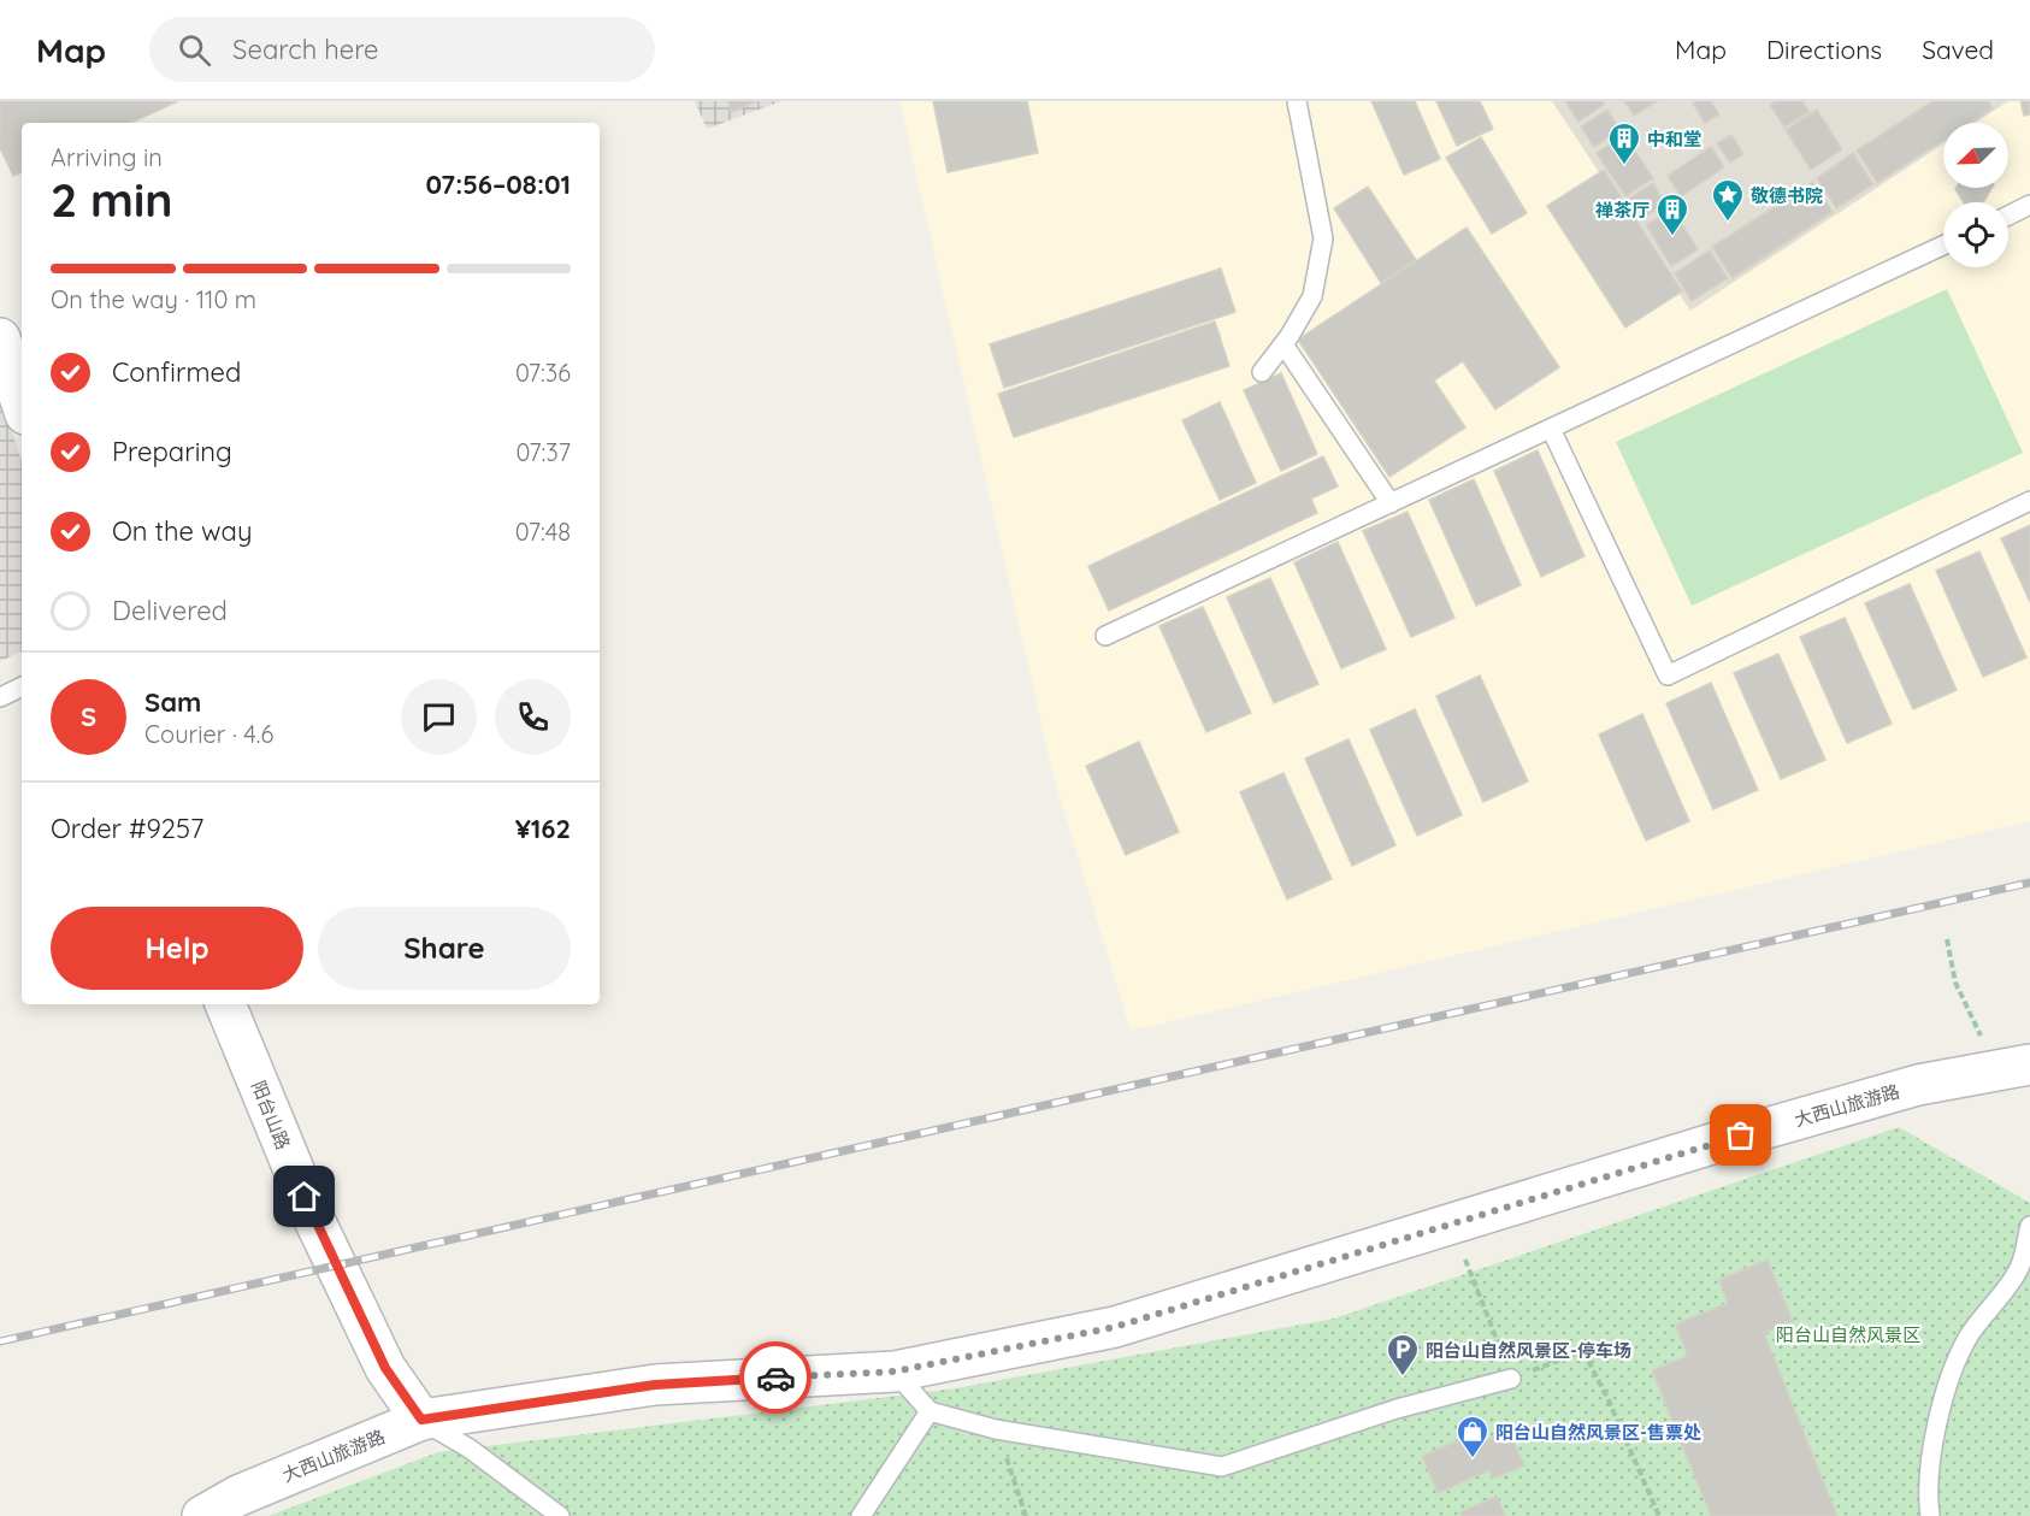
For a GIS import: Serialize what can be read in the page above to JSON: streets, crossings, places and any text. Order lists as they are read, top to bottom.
{
  "streets": {
    "street": ["大西山旅游路", "阳台山路"]
  },
  "crossings": [
    ["大西山旅游路", "阳台山路"]
  ],
  "parks": ["阳台山自然风景区"],
  "places": {
    "building": ["中和堂", "禅茶厅"],
    "place": ["敬德书院"],
    "parking": ["阳台山自然风景区-停车场"],
    "shop": ["阳台山自然风景区-售票处"]
  },
  "north": "bottom left",
  "page": {
    "header": "Map",
    "search": "Search here",
    "nav": ["Map", "Directions", "Saved"],
    "heading": ["2 min", "Arriving in", "07:56–08:01"],
    "panel": [
      "Sam",
      "Courier · 4.6",
      "Order #9257",
      "¥162"
    ],
    "bar": "On the way · 110 m",
    "list": [
      ["Confirmed", "07:36"],
      ["Preparing", "07:37"],
      ["On the way", "07:48"],
      "Delivered"
    ],
    "round": "S",
    "buttons": ["Help", "Share"]
  }
}
